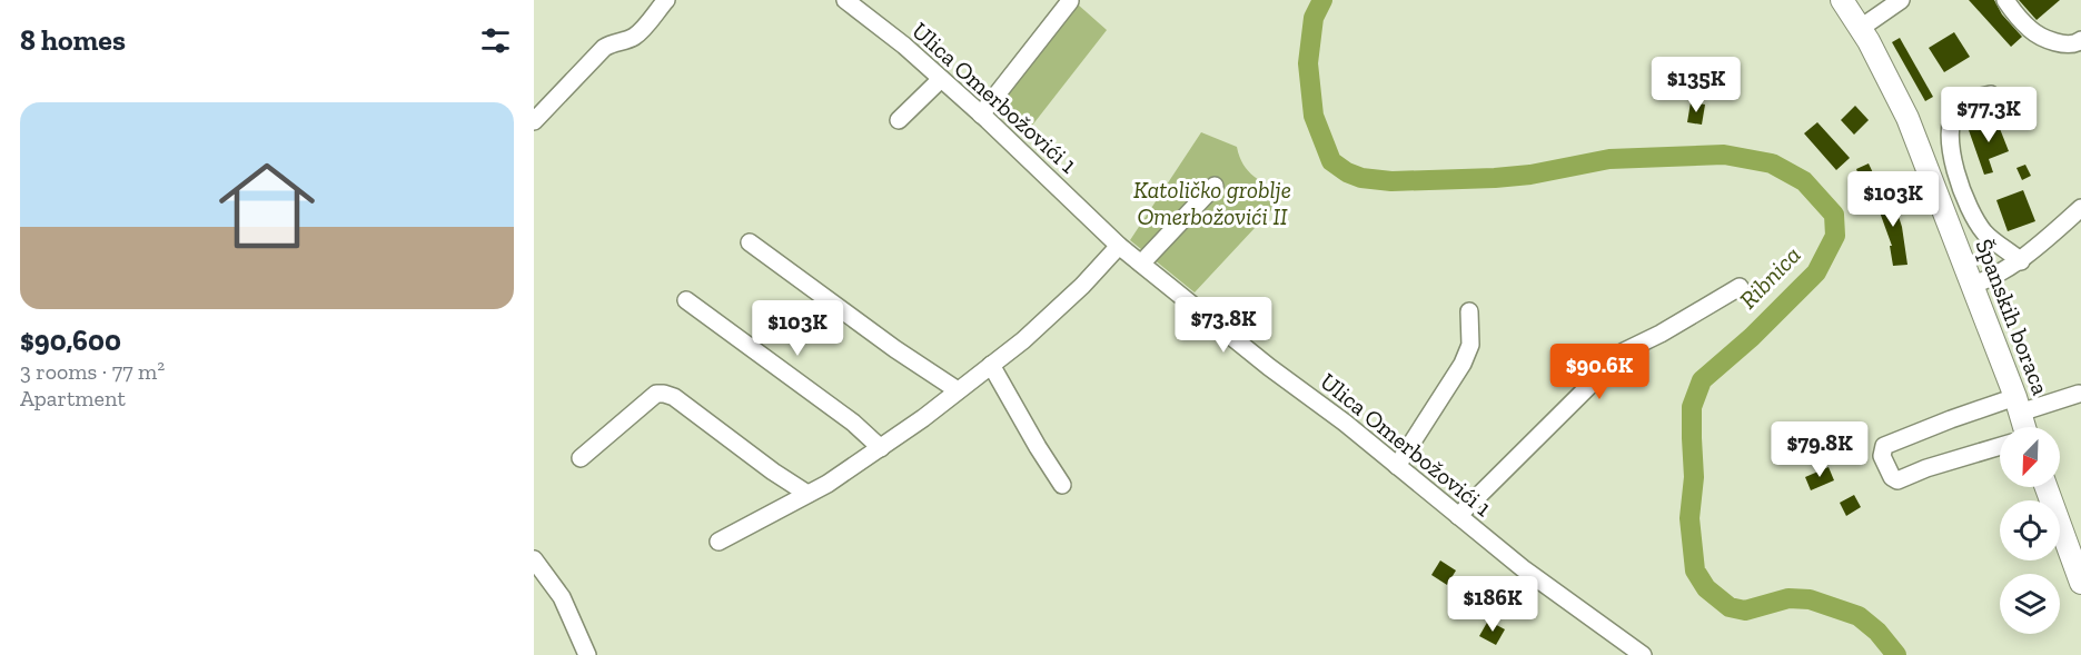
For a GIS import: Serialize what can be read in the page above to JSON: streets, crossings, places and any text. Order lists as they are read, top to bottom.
{
  "streets": {
    "main road": ["Španskih boraca"],
    "street": ["Ulica Omerbožovići 1"]
  },
  "water": ["Ribnica"],
  "parks": ["Katoličko groblje Omerbožovići II"],
  "north": "bottom left",
  "page": {
    "heading": "8 homes",
    "price": [
      "$135K",
      "$77.3K",
      "$103K",
      "$73.8K",
      "$103K",
      "$90.6K",
      "$79.8K",
      "$186K"
    ],
    "list": [
      {
        "name": "$90,600",
        "note": "3 rooms · 77 m² · Apartment"
      }
    ]
  }
}
